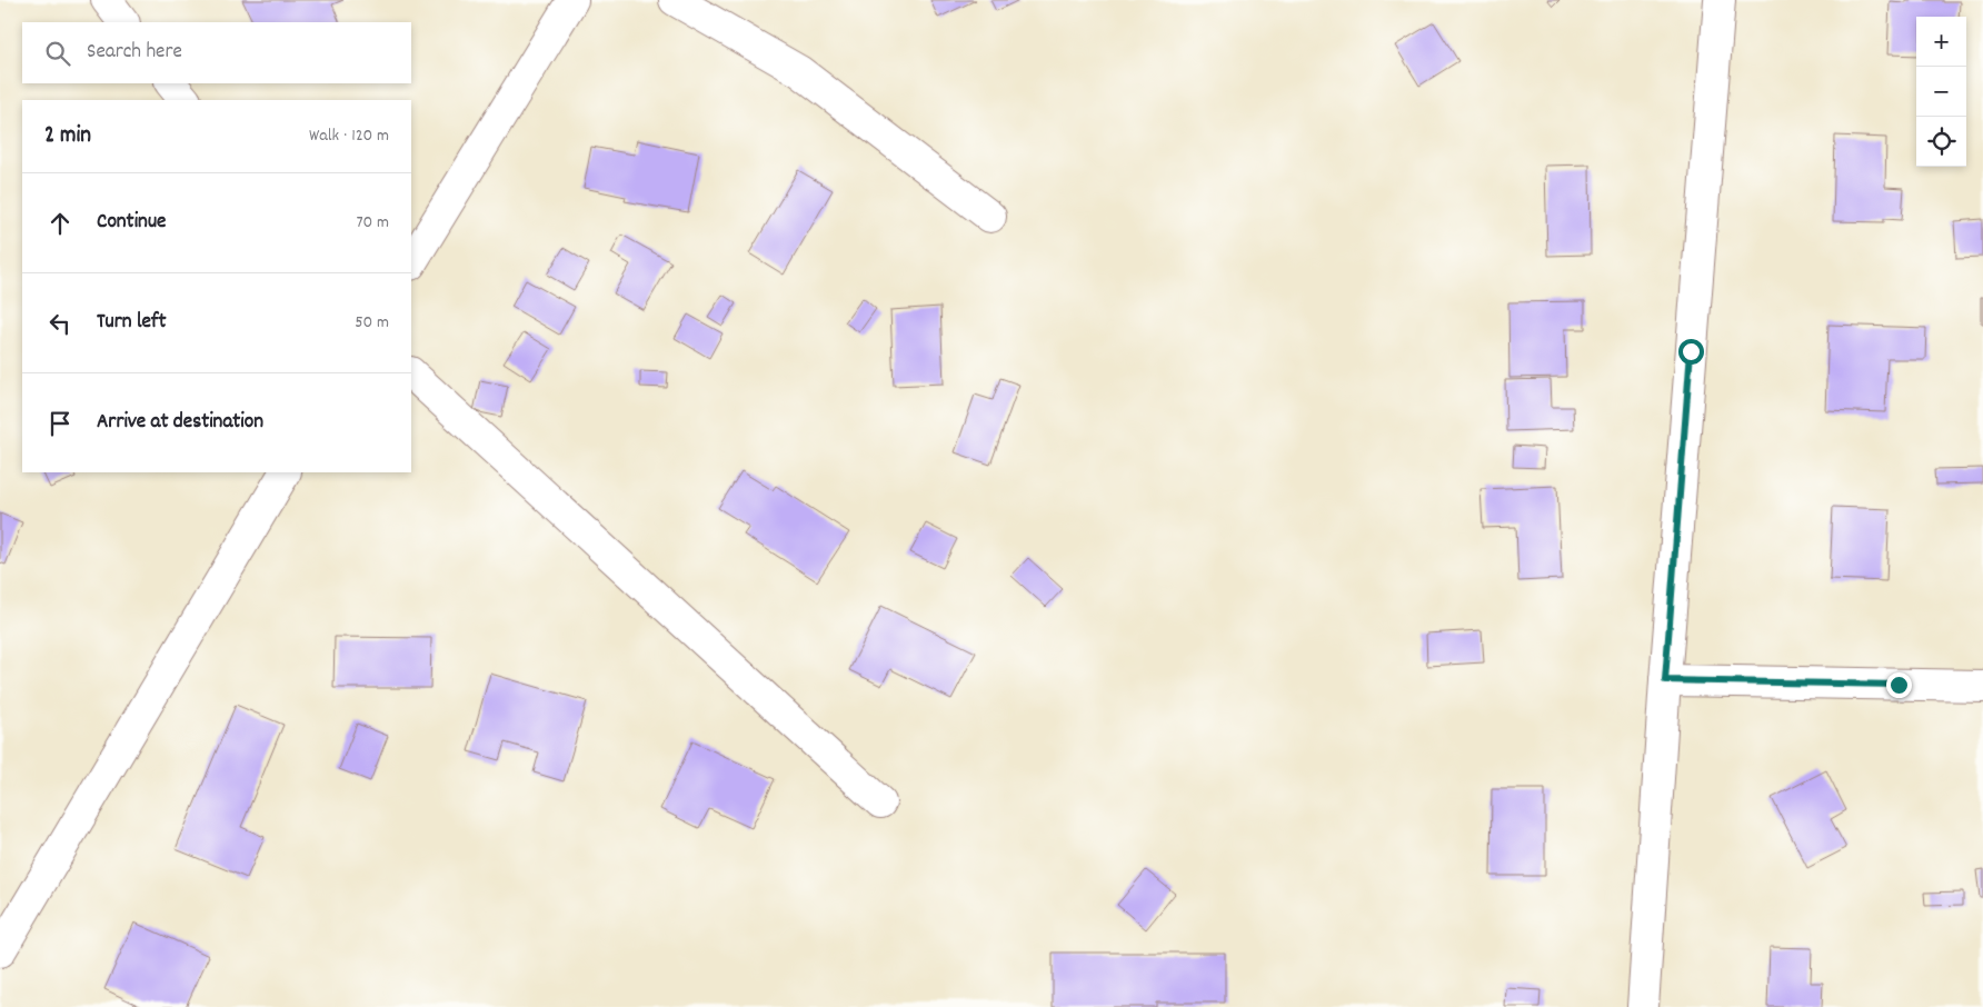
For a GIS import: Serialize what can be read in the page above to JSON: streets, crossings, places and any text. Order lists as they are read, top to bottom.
{
  "page": {
    "map_buttons": ["+", "−"],
    "search": "Search here",
    "heading": ["2 min", "Walk · 120 m"],
    "list": [
      ["Continue", "70 m"],
      ["Turn left", "50 m"],
      "Arrive at destination"
    ]
  }
}
